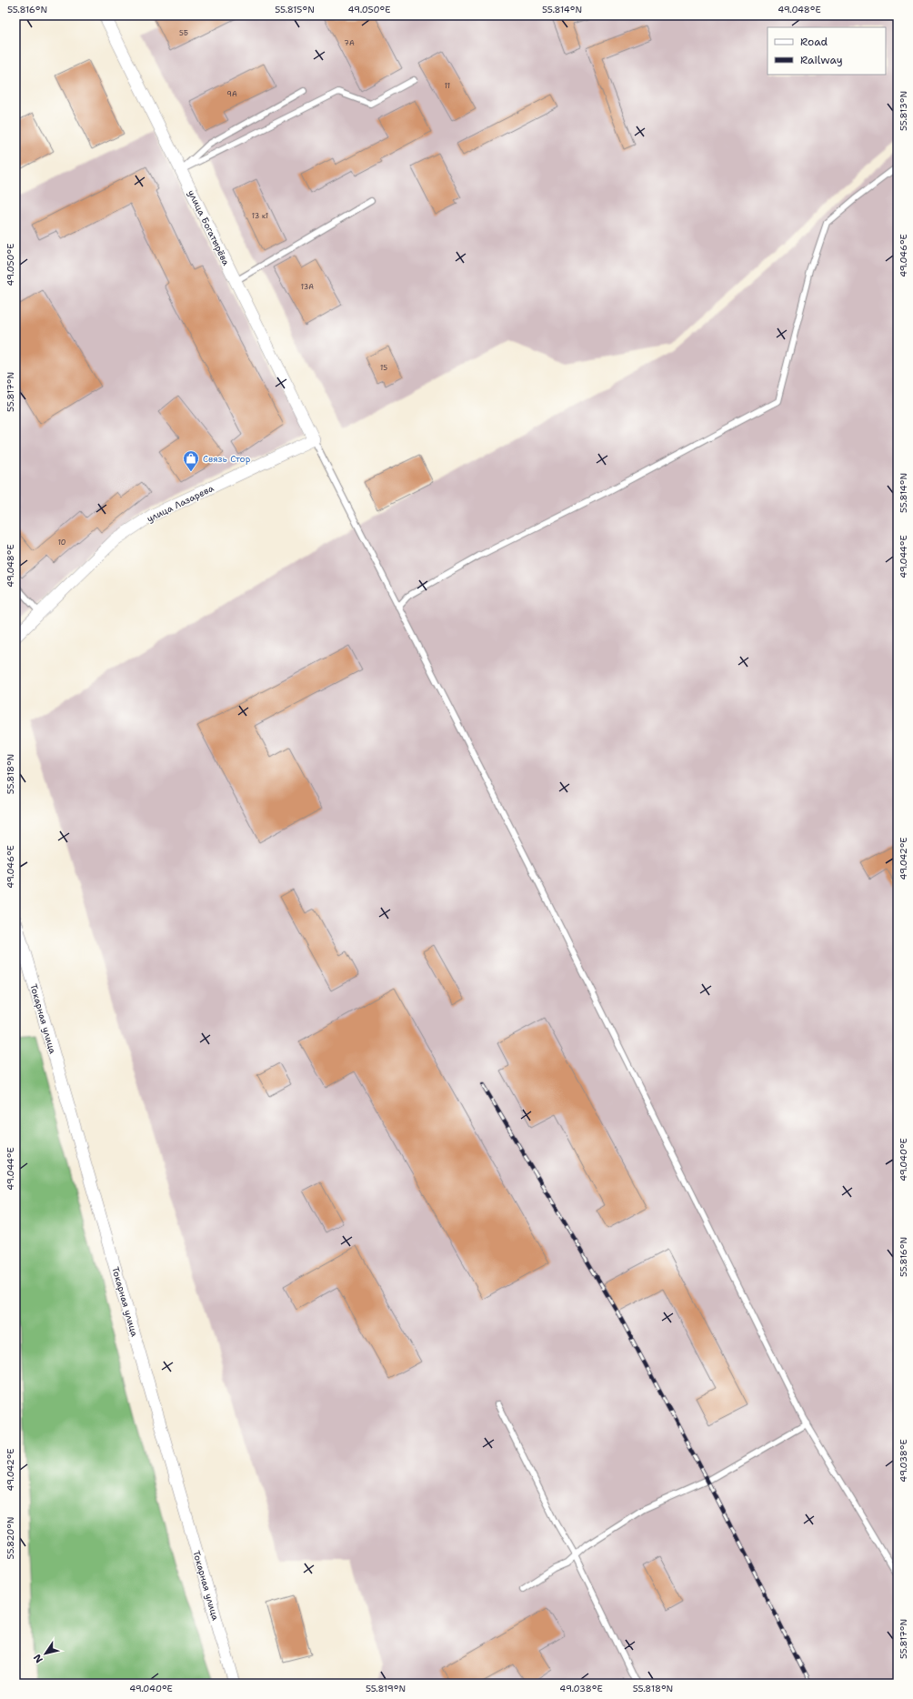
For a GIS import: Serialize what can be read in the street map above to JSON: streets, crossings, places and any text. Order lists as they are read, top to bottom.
{
  "streets": {
    "street": ["улица Богатырёва", "улица Лазарева", "Токарная улица"]
  },
  "crossings": [
    ["улица Богатырёва", "улица Лазарева"]
  ],
  "places": {
    "shop": ["Связь Стор"]
  },
  "house_numbers": [
    "5Б",
    "7А",
    "11",
    "9А",
    "13 к1",
    "13А",
    "15",
    "10"
  ],
  "legend": ["Road", "Railway"],
  "north": "bottom left",
  "coordinates": [
    "55.816°N",
    "55.815°N",
    "49.050°E",
    "55.814°N",
    "49.048°E",
    "55.813°N",
    "49.046°E",
    "55.817°N",
    "49.044°E",
    "55.818°N",
    "49.042°E",
    "49.040°E",
    "49.038°E",
    "55.820°N",
    "55.819°N"
  ]
}
